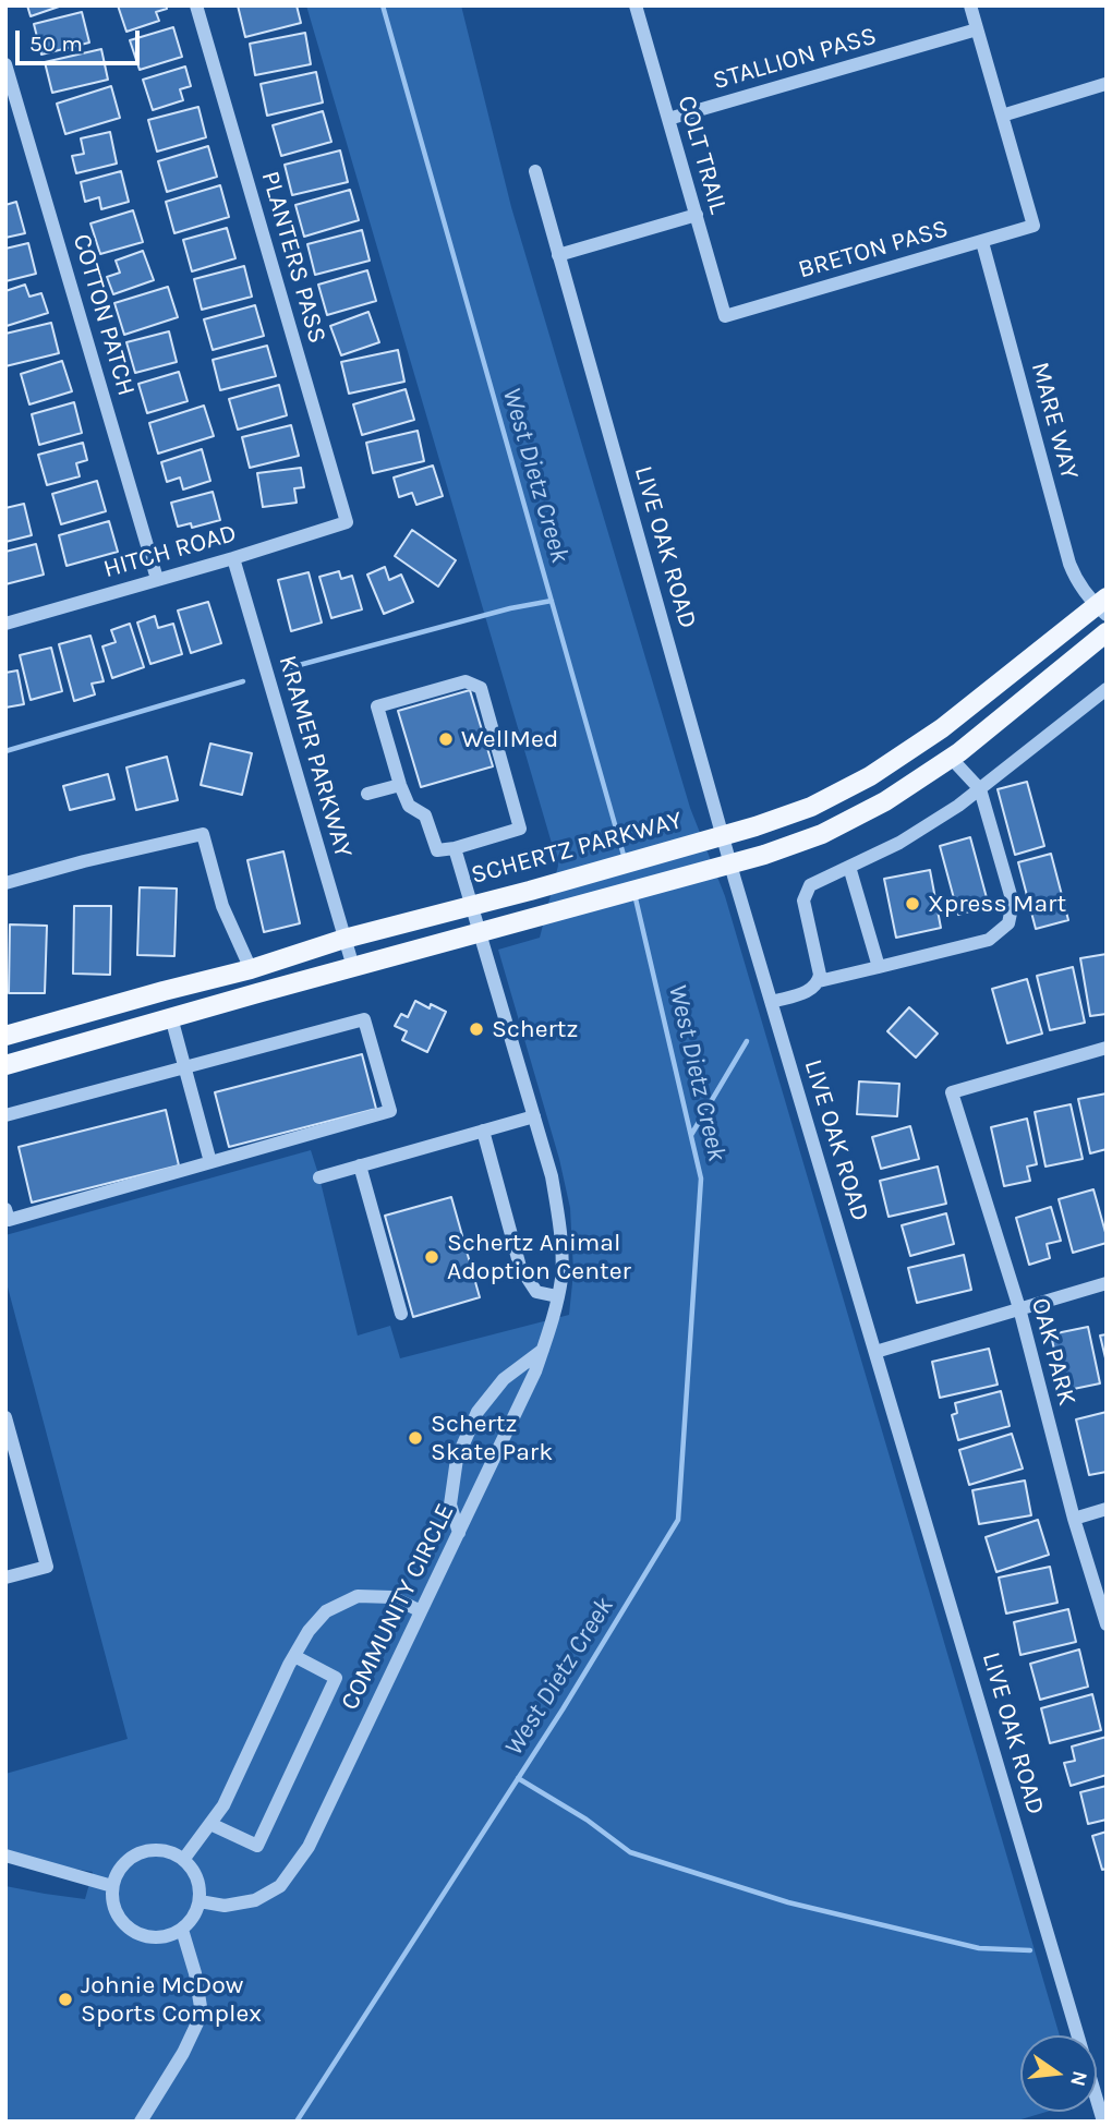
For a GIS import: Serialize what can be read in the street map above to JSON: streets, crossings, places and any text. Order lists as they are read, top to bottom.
{
  "streets": {
    "main road": ["SCHERTZ PARKWAY"],
    "street": [
      "STALLION PASS",
      "COLT TRAIL",
      "BRETON PASS",
      "PLANTERS PASS",
      "COTTON PATCH",
      "MARE WAY",
      "LIVE OAK ROAD",
      "HITCH ROAD",
      "KRAMER PARKWAY",
      "OAK PARK",
      "COMMUNITY CIRCLE"
    ]
  },
  "crossings": [
    ["STALLION PASS", "COLT TRAIL"],
    ["COLT TRAIL", "BRETON PASS"],
    ["BRETON PASS", "MARE WAY"],
    ["PLANTERS PASS", "HITCH ROAD"],
    ["COTTON PATCH", "HITCH ROAD"],
    ["MARE WAY", "SCHERTZ PARKWAY"],
    ["LIVE OAK ROAD", "SCHERTZ PARKWAY"],
    ["HITCH ROAD", "KRAMER PARKWAY"],
    ["KRAMER PARKWAY", "SCHERTZ PARKWAY"],
    ["SCHERTZ PARKWAY", "COMMUNITY CIRCLE"]
  ],
  "water": ["West Dietz Creek"],
  "places": [
    "WellMed",
    "Xpress Mart",
    "Schertz",
    "Schertz Animal Adoption Center",
    "Schertz Skate Park",
    "Johnie McDow Sports Complex"
  ],
  "scale_bar": "50 m",
  "north": "right"
}
